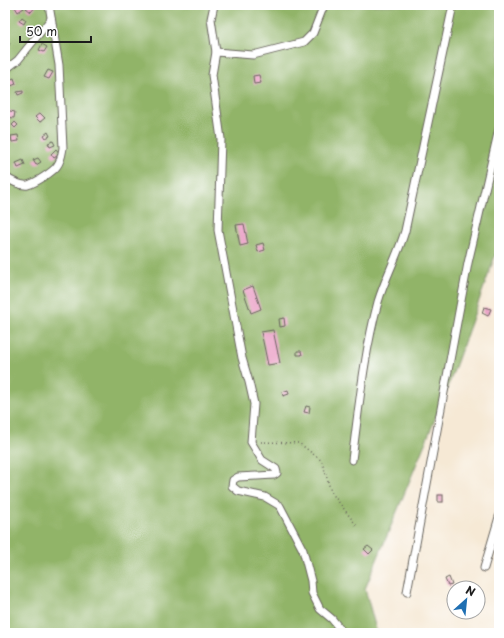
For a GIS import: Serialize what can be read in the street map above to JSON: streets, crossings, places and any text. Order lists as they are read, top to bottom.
{
  "scale_bar": "50 m",
  "north": "top right"
}
